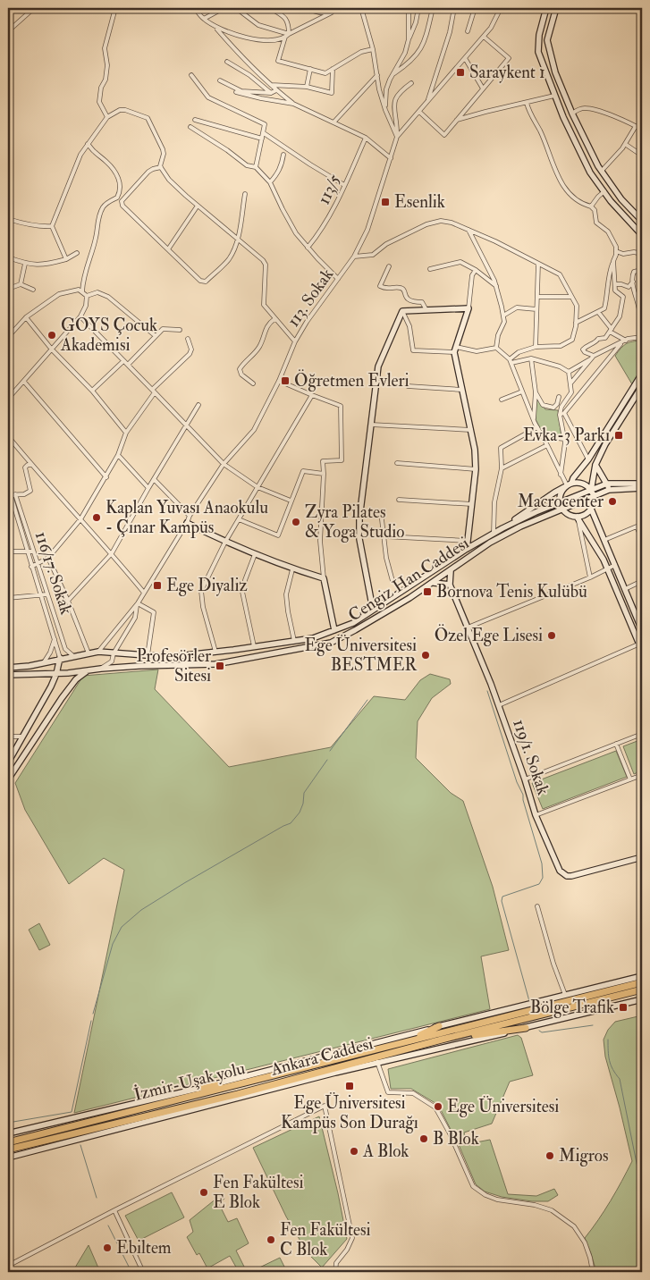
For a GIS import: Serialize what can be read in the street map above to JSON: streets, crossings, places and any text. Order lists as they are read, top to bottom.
{
  "streets": {
    "highway": ["Ankara Caddesi", "İzmir-Uşak yolu"],
    "main road": ["Cengiz Han Caddesi", "119/1. Sokak"],
    "street": ["113/5", "113. Sokak", "116/17. Sokak"]
  },
  "crossings": [
    ["113. Sokak", "Cengiz Han Caddesi"],
    ["116/17. Sokak", "Cengiz Han Caddesi"],
    ["Cengiz Han Caddesi", "119/1. Sokak"]
  ],
  "places": {
    "transit": [
      "Saraykent 1",
      "Esenlik",
      "Öğretmen Evleri",
      "Evka-3 Parkı",
      "Ege Diyaliz",
      "Bornova Tenis Kulübü",
      "Profesörler Sitesi",
      "Bölge Trafik",
      "Ege Üniversitesi Kampüs Son Durağı"
    ],
    "other": [
      "GOYS Çocuk Akademisi",
      "Macrocenter",
      "Kaplan Yuvası Anaokulu - Çınar Kampüs",
      "Zyra Pilates & Yoga Studio",
      "Özel Ege Lisesi",
      "Ege Üniversitesi BESTMER",
      "Ege Üniversitesi",
      "B Blok",
      "A Blok",
      "Migros",
      "Fen Fakültesi E Blok",
      "Fen Fakültesi C Blok",
      "Ebiltem"
    ]
  }
}
